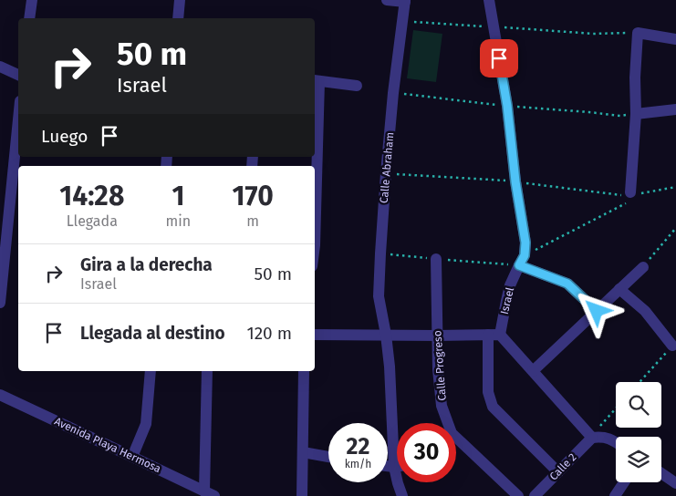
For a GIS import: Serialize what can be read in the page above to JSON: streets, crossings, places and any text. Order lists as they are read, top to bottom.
{
  "streets": {
    "street": [
      "Calle Abraham",
      "Israel",
      "Calle Progreso",
      "Avenida Playa Hermosa",
      "Calle 2"
    ]
  },
  "page": {
    "turn": ["50 m", "Israel"],
    "then": "Luego",
    "eta": [
      "14:28",
      "Llegada",
      "1",
      "min",
      "170",
      "m"
    ],
    "list": [
      {
        "name": "Gira a la derecha",
        "note": "Israel",
        "value": "50 m"
      },
      {
        "name": "Llegada al destino",
        "value": "120 m"
      }
    ],
    "speed": "22 km/h",
    "limit": "30"
  }
}
